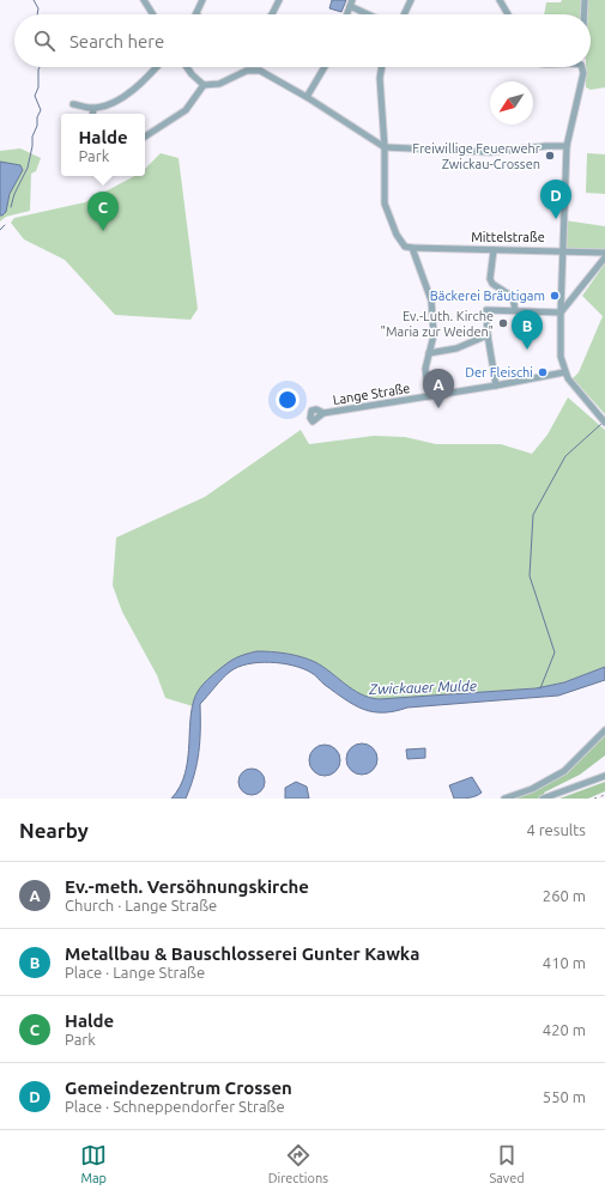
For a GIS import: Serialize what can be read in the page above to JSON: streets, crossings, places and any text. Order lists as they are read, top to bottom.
{
  "streets": {
    "street": ["Mittelstraße", "Lange Straße"]
  },
  "water": ["Zwickauer Mulde"],
  "places": [
    "Freiwillige Feuerwehr Zwickau-Crossen",
    "Bäckerei Bräutigam",
    "Ev.-Luth. Kirche \"Maria zur Weiden\"",
    "Der Fleischi"
  ],
  "north": "bottom left",
  "page": {
    "search": "Search here",
    "popup": ["Halde", "Park"],
    "pins": [
      "D",
      "C",
      "B",
      "A"
    ],
    "heading": ["Nearby", "4 results"],
    "list": [
      {
        "mark": "A",
        "name": "Ev.-meth. Versöhnungskirche",
        "note": "Church · Lange Straße",
        "value": "260 m"
      },
      {
        "mark": "B",
        "name": "Metallbau & Bauschlosserei Gunter Kawka",
        "note": "Place · Lange Straße",
        "value": "410 m"
      },
      {
        "mark": "C",
        "name": "Halde",
        "note": "Park",
        "value": "420 m"
      },
      {
        "mark": "D",
        "name": "Gemeindezentrum Crossen",
        "note": "Place · Schneppendorfer Straße",
        "value": "550 m"
      }
    ],
    "nav": ["Map", "Directions", "Saved"]
  }
}
